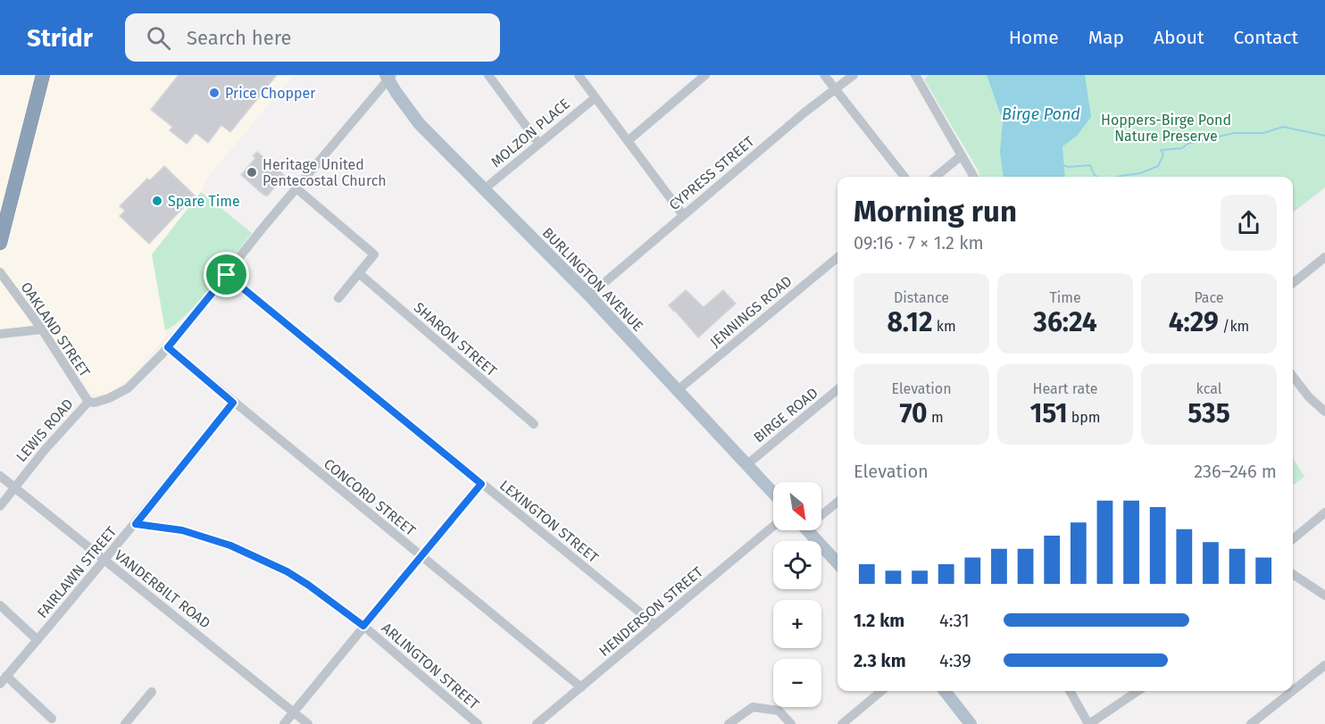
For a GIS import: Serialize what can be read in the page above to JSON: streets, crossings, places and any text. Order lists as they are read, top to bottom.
{
  "streets": {
    "main road": ["BURLINGTON AVENUE"],
    "street": [
      "MOLZON PLACE",
      "CYPRESS STREET",
      "JENNINGS ROAD",
      "OAKLAND STREET",
      "SHARON STREET",
      "BIRGE ROAD",
      "LEWIS ROAD",
      "CONCORD STREET",
      "LEXINGTON STREET",
      "FAIRLAWN STREET",
      "VANDERBILT ROAD",
      "HENDERSON STREET",
      "ARLINGTON STREET"
    ]
  },
  "crossings": [
    ["MOLZON PLACE", "BURLINGTON AVENUE"],
    ["CYPRESS STREET", "BURLINGTON AVENUE"],
    ["BURLINGTON AVENUE", "JENNINGS ROAD"],
    ["BURLINGTON AVENUE", "BIRGE ROAD"],
    ["BURLINGTON AVENUE", "LEWIS ROAD"],
    ["OAKLAND STREET", "LEWIS ROAD"],
    ["LEWIS ROAD", "CONCORD STREET"],
    ["LEWIS ROAD", "LEXINGTON STREET"],
    ["LEWIS ROAD", "VANDERBILT ROAD"],
    ["CONCORD STREET", "FAIRLAWN STREET"],
    ["CONCORD STREET", "HENDERSON STREET"],
    ["LEXINGTON STREET", "HENDERSON STREET"],
    ["FAIRLAWN STREET", "VANDERBILT ROAD"],
    ["FAIRLAWN STREET", "ARLINGTON STREET"]
  ],
  "water": ["Birge Pond"],
  "parks": ["Hoppers-Birge Pond Nature Preserve"],
  "places": ["Price Chopper", "Heritage United Pentecostal Church", "Spare Time"],
  "north": "bottom right",
  "page": {
    "header": "Stridr",
    "search": "Search here",
    "nav": [
      "Home",
      "Map",
      "About",
      "Contact"
    ],
    "heading": ["Morning run", "09:16 · 7 × 1.2 km"],
    "stats": [
      ["Distance", "8.12 km"],
      ["Time", "36:24"],
      ["Pace", "4:29 /km"],
      ["Elevation", "70 m"],
      ["Heart rate", "151 bpm"],
      ["kcal", "535"]
    ],
    "chart": ["Elevation", "236–246 m"],
    "map_buttons": ["+", "−"],
    "list": [
      {
        "name": "1.2 km",
        "note": "4:31"
      },
      {
        "name": "2.3 km",
        "note": "4:39"
      }
    ]
  }
}
